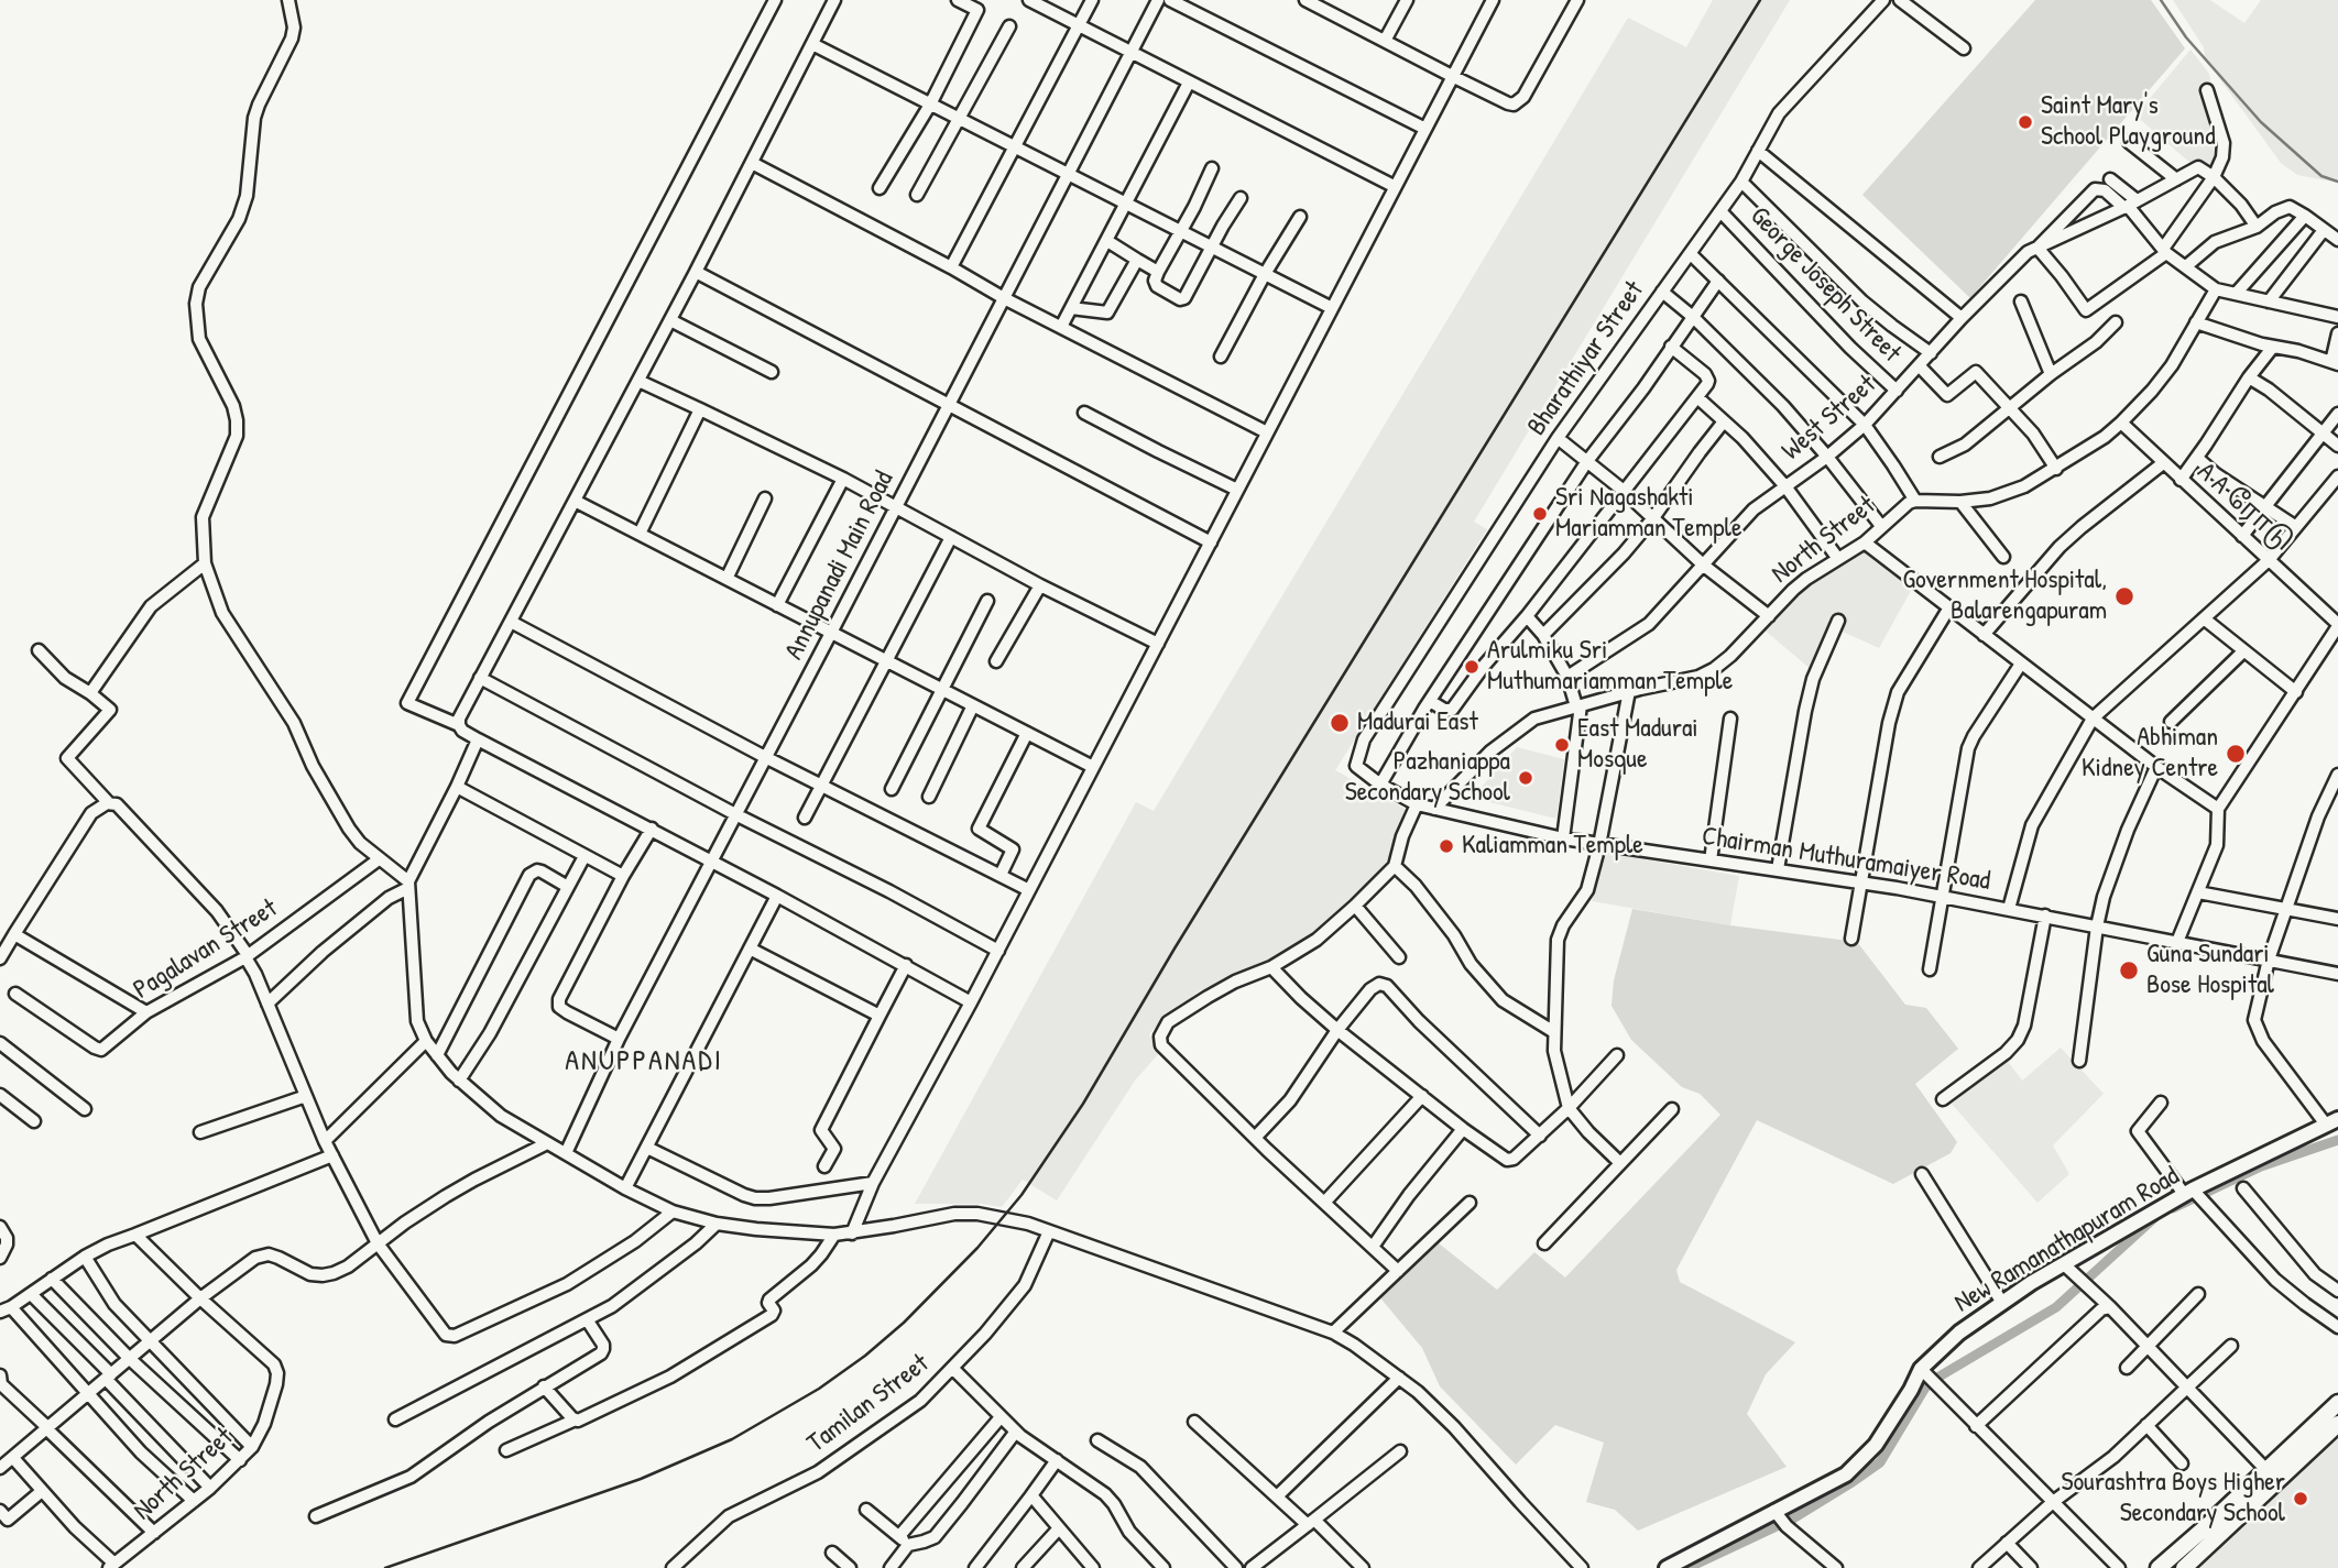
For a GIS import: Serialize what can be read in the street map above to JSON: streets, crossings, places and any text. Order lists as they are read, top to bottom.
{
  "streets": {
    "main road": ["New Ramanathapuram Road"],
    "street": [
      "George Joseph Street",
      "Bharathiyar Street",
      "West Street",
      "A A ரோடு",
      "North Street",
      "Annupanadi Main Road",
      "Chairman Muthuramaiyer Road",
      "Pagalavan Street",
      "Tamilan Street"
    ]
  },
  "crossings": [
    ["George Joseph Street", "Bharathiyar Street"],
    ["George Joseph Street", "West Street"],
    ["Bharathiyar Street", "Chairman Muthuramaiyer Road"],
    ["A A ரோடு", "North Street"],
    ["North Street", "Chairman Muthuramaiyer Road"]
  ],
  "districts": ["ANUPPANADI"],
  "places": [
    "Saint Mary's School Playground",
    "Sri Nagashakti Mariamman Temple",
    "Government Hospital, Balarengapuram",
    "Arulmiku Sri Muthumariamman Temple",
    "Madurai East",
    "East Madurai Mosque",
    "Abhiman Kidney Centre",
    "Pazhaniappa Secondary School",
    "Kaliamman Temple",
    "Guna Sundari Bose Hospital",
    "Sourashtra Boys Higher Secondary School"
  ]
}
